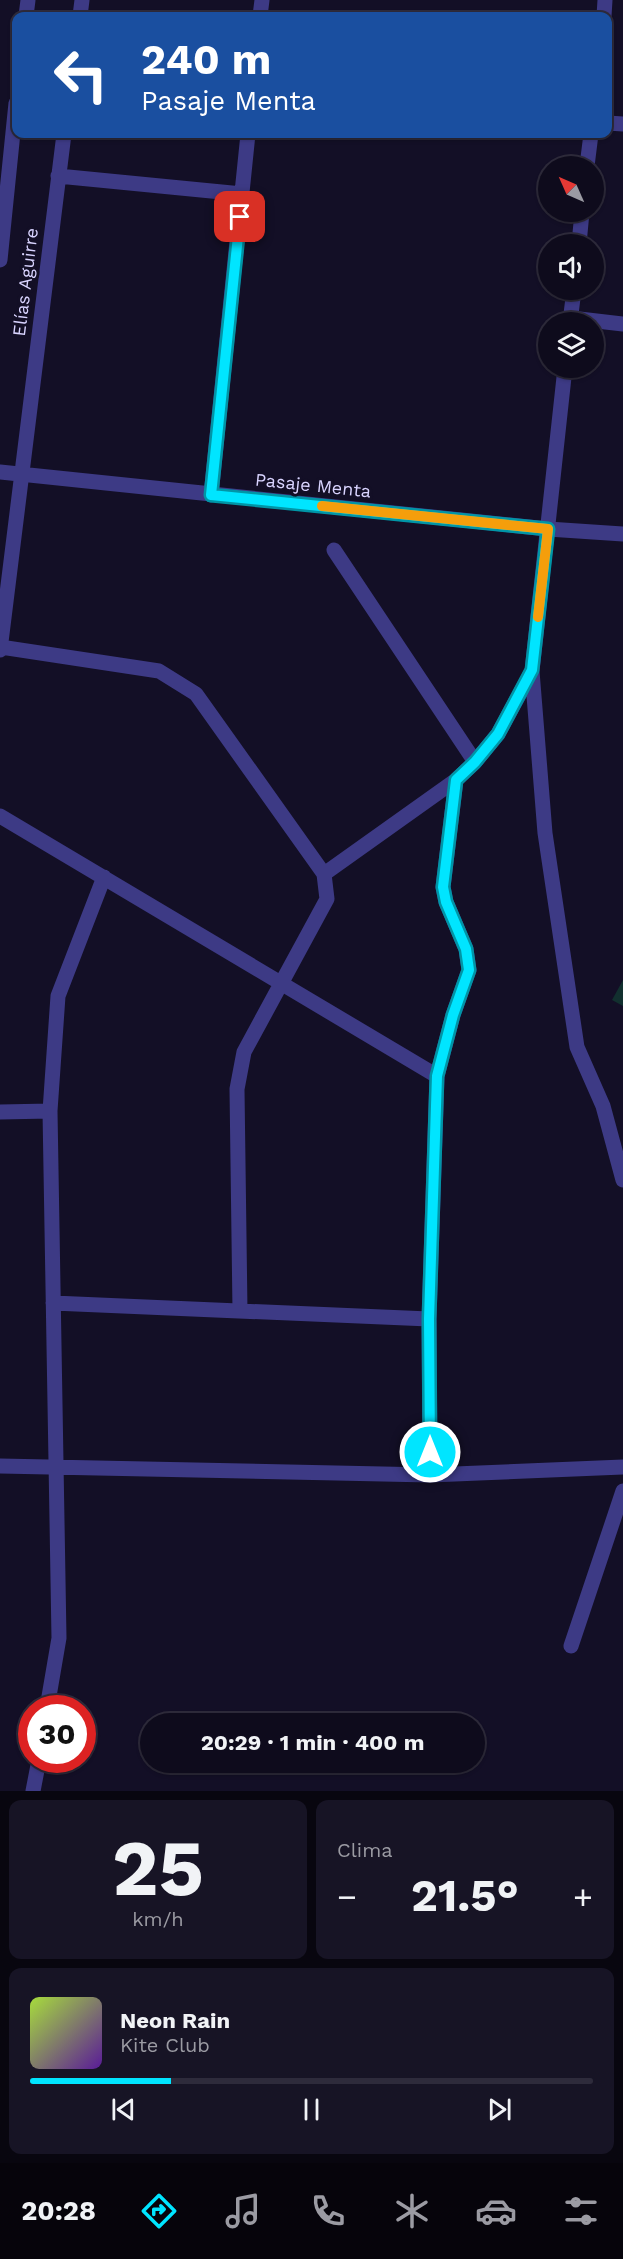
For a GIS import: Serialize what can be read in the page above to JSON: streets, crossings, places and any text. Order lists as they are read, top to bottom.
{
  "streets": {
    "street": ["Elías Aguirre", "Pasaje Menta"]
  },
  "crossings": [
    ["Elías Aguirre", "Pasaje Menta"]
  ],
  "north": "top left",
  "page": {
    "turn": ["240 m", "Pasaje Menta"],
    "limit": "30",
    "trip": "20:29 · 1 min · 400 m",
    "tile": [
      ["25", "km/h"],
      "Clima"
    ],
    "heat": ["−", "21.5°", "+"],
    "song": ["Neon Rain", "Kite Club"],
    "tabs": "20:28"
  }
}
